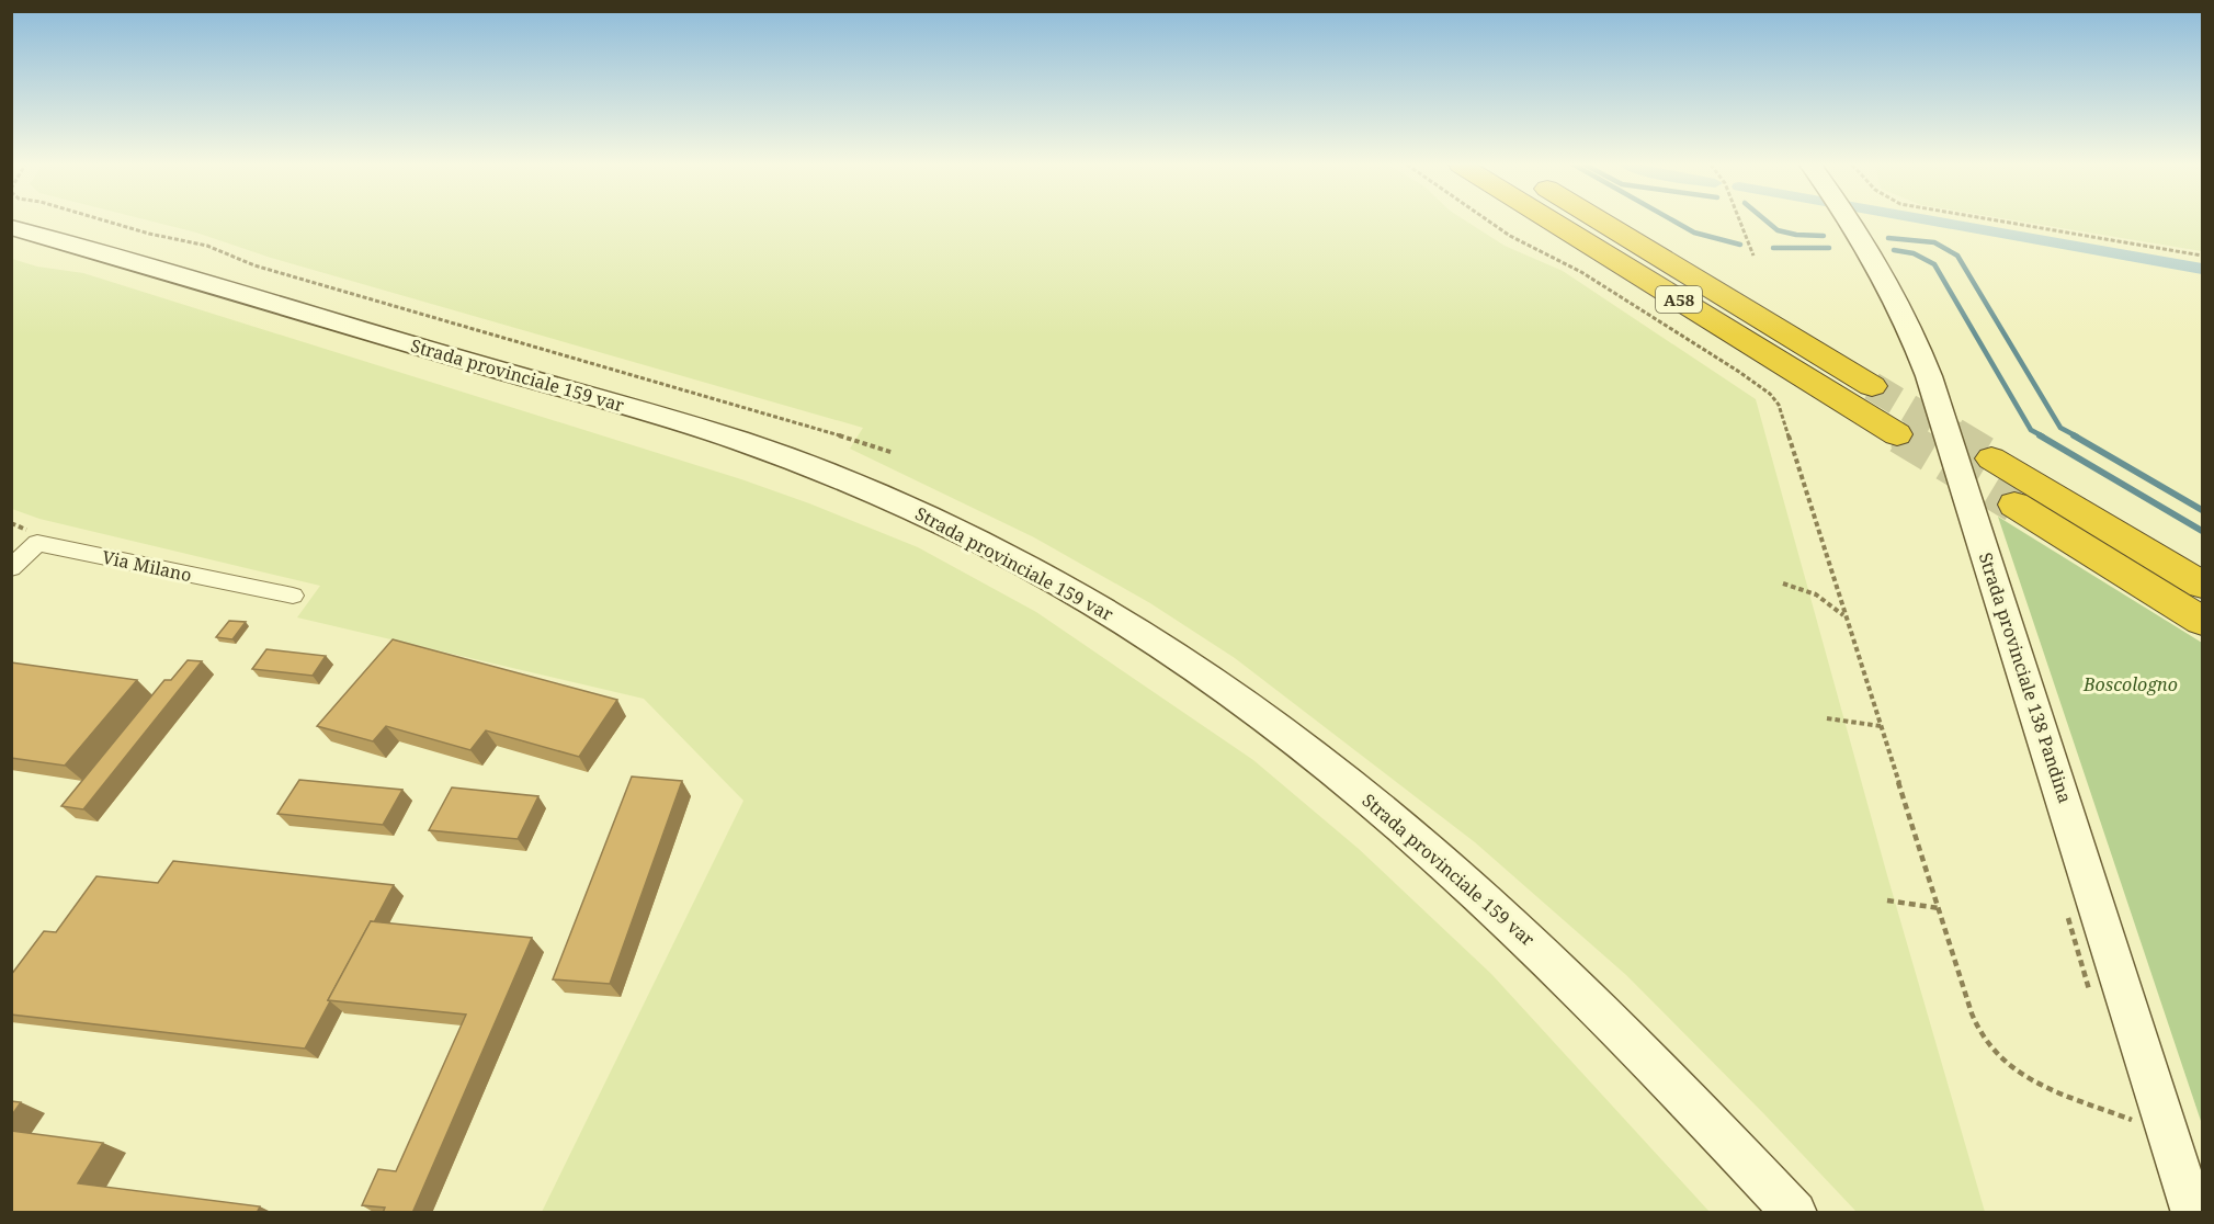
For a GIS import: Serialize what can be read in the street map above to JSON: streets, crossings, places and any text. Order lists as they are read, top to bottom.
{
  "streets": {
    "highway": ["A58"],
    "street": ["Strada provinciale 159 var", "Via Milano", "Strada provinciale 138 Pandina"]
  },
  "parks": ["Boscologno"]
}
